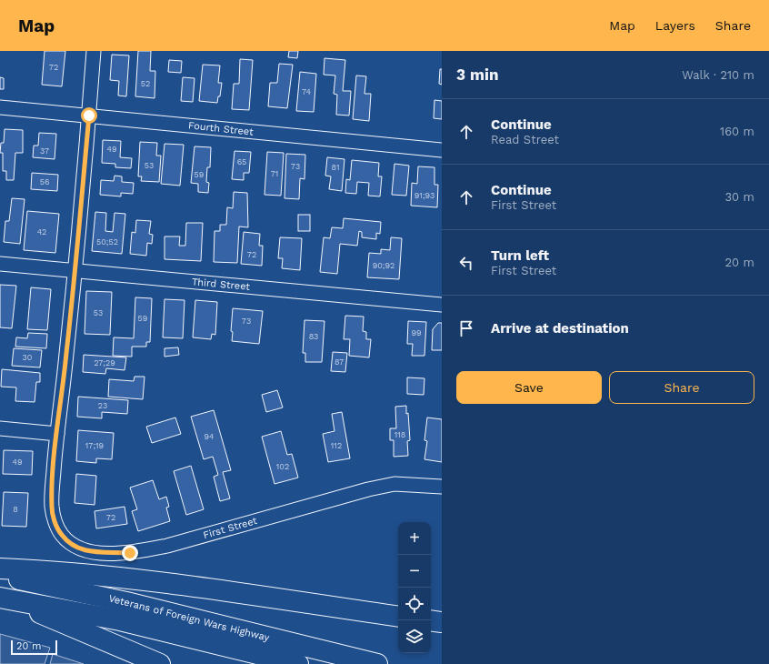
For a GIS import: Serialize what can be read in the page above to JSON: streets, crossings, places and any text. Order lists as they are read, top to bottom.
{
  "streets": {
    "main road": ["Veterans of Foreign Wars Highway"],
    "street": ["Fourth Street", "Third Street", "First Street"]
  },
  "crossings": [
    ["Fourth Street", "First Street"],
    ["Third Street", "First Street"]
  ],
  "house_numbers": [
    "72",
    "52",
    "74",
    "49",
    "37",
    "65",
    "53",
    "73",
    "81",
    "71",
    "59",
    "56",
    "91;93",
    "42",
    "50;52",
    "72",
    "90;92",
    "53",
    "59",
    "73",
    "99",
    "83",
    "30",
    "87",
    "27;29",
    "23",
    "118",
    "94",
    "17;19",
    "112",
    "49",
    "102",
    "8",
    "72"
  ],
  "scale_bar": "20 m",
  "page": {
    "header": "Map",
    "nav": ["Map", "Layers", "Share"],
    "heading": ["3 min", "Walk · 210 m"],
    "list": [
      ["Continue", "Read Street", "160 m"],
      ["Continue", "First Street", "30 m"],
      ["Turn left", "First Street", "20 m"],
      "Arrive at destination"
    ],
    "buttons": ["Save", "Share"],
    "map_buttons": ["+", "−"],
    "scale": "20 m"
  }
}
